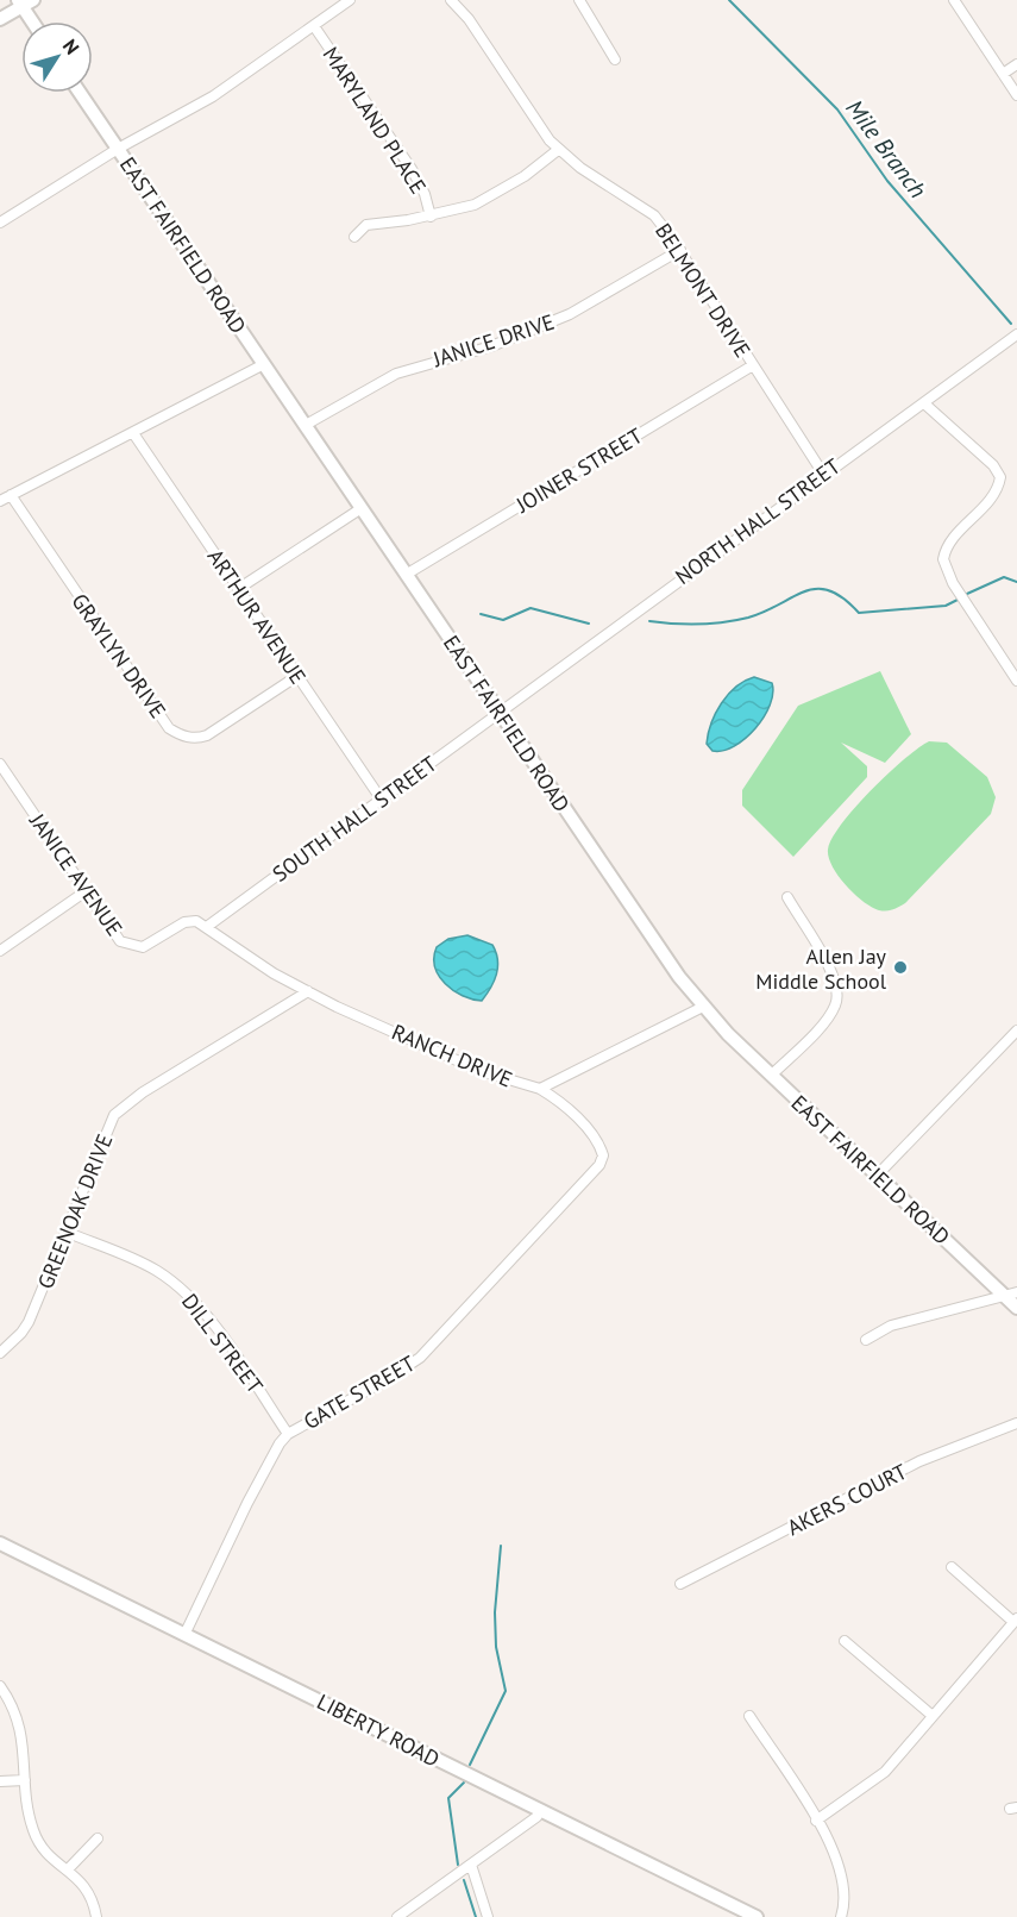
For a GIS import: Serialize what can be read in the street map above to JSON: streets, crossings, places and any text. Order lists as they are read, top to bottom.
{
  "streets": {
    "main road": ["EAST FAIRFIELD ROAD", "LIBERTY ROAD"],
    "street": [
      "MARYLAND PLACE",
      "BELMONT DRIVE",
      "JANICE DRIVE",
      "JOINER STREET",
      "NORTH HALL STREET",
      "ARTHUR AVENUE",
      "GRAYLYN DRIVE",
      "SOUTH HALL STREET",
      "JANICE AVENUE",
      "RANCH DRIVE",
      "GREENOAK DRIVE",
      "DILL STREET",
      "GATE STREET",
      "AKERS COURT"
    ]
  },
  "crossings": [
    ["EAST FAIRFIELD ROAD", "JANICE DRIVE"],
    ["EAST FAIRFIELD ROAD", "JOINER STREET"],
    ["EAST FAIRFIELD ROAD", "NORTH HALL STREET"],
    ["EAST FAIRFIELD ROAD", "SOUTH HALL STREET"],
    ["EAST FAIRFIELD ROAD", "RANCH DRIVE"],
    ["BELMONT DRIVE", "JANICE DRIVE"],
    ["BELMONT DRIVE", "JOINER STREET"],
    ["BELMONT DRIVE", "NORTH HALL STREET"],
    ["NORTH HALL STREET", "SOUTH HALL STREET"],
    ["ARTHUR AVENUE", "GRAYLYN DRIVE"],
    ["ARTHUR AVENUE", "SOUTH HALL STREET"],
    ["SOUTH HALL STREET", "JANICE AVENUE"],
    ["SOUTH HALL STREET", "RANCH DRIVE"],
    ["JANICE AVENUE", "RANCH DRIVE"],
    ["RANCH DRIVE", "GREENOAK DRIVE"],
    ["RANCH DRIVE", "GATE STREET"],
    ["GREENOAK DRIVE", "DILL STREET"],
    ["DILL STREET", "GATE STREET"],
    ["GATE STREET", "LIBERTY ROAD"]
  ],
  "water": ["Mile Branch"],
  "places": ["Allen Jay Middle School"],
  "north": "top right"
}
